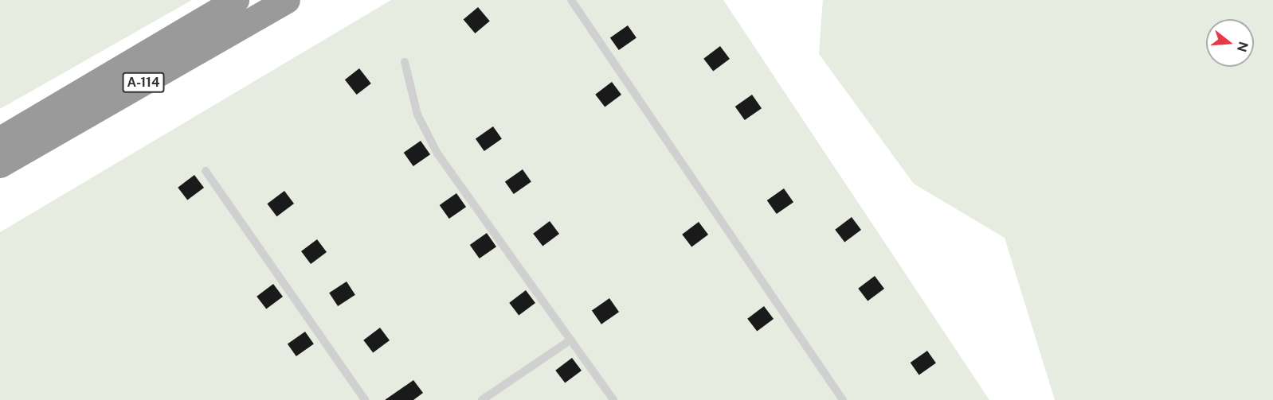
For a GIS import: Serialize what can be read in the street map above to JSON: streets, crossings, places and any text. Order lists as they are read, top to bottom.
{
  "streets": {
    "highway": ["А-114"]
  },
  "north": "right"
}
